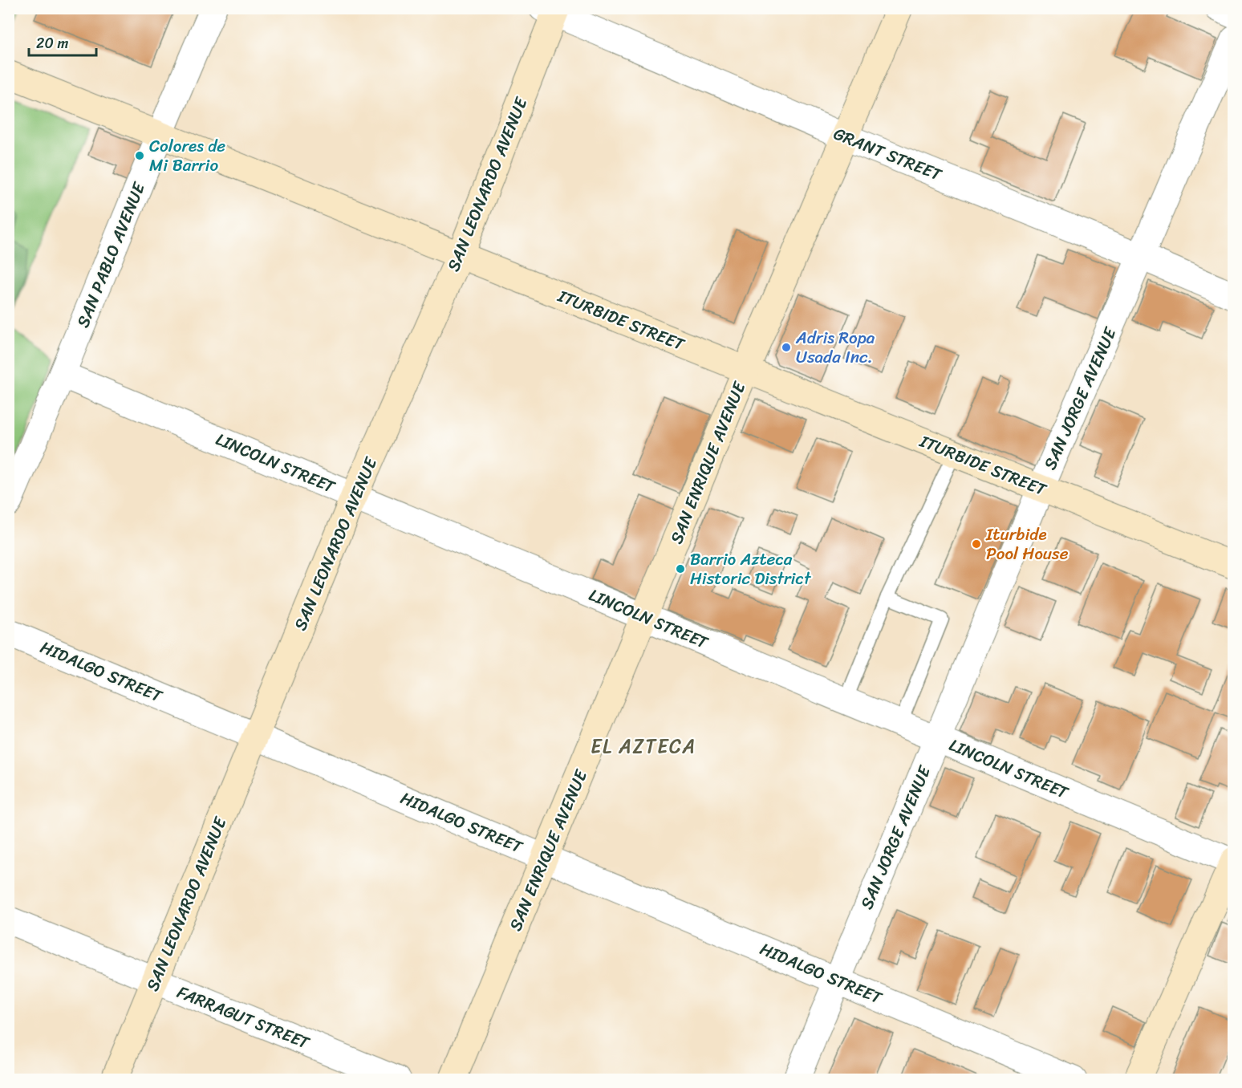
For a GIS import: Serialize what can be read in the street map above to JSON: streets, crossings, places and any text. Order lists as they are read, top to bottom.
{
  "streets": {
    "street": [
      "GRANT STREET",
      "SAN LEONARDO AVENUE",
      "SAN PABLO AVENUE",
      "ITURBIDE STREET",
      "SAN JORGE AVENUE",
      "LINCOLN STREET",
      "SAN ENRIQUE AVENUE",
      "HIDALGO STREET",
      "FARRAGUT STREET"
    ]
  },
  "crossings": [
    ["GRANT STREET", "SAN LEONARDO AVENUE"],
    ["GRANT STREET", "SAN JORGE AVENUE"],
    ["GRANT STREET", "SAN ENRIQUE AVENUE"],
    ["SAN LEONARDO AVENUE", "ITURBIDE STREET"],
    ["SAN LEONARDO AVENUE", "LINCOLN STREET"],
    ["SAN LEONARDO AVENUE", "HIDALGO STREET"],
    ["SAN LEONARDO AVENUE", "FARRAGUT STREET"],
    ["SAN PABLO AVENUE", "ITURBIDE STREET"],
    ["SAN PABLO AVENUE", "LINCOLN STREET"],
    ["ITURBIDE STREET", "SAN JORGE AVENUE"],
    ["ITURBIDE STREET", "SAN ENRIQUE AVENUE"],
    ["SAN JORGE AVENUE", "LINCOLN STREET"],
    ["SAN JORGE AVENUE", "HIDALGO STREET"],
    ["LINCOLN STREET", "SAN ENRIQUE AVENUE"],
    ["SAN ENRIQUE AVENUE", "HIDALGO STREET"]
  ],
  "districts": ["EL AZTECA"],
  "places": [
    "Colores de Mi Barrio",
    "Adris Ropa Usada Inc.",
    "Iturbide Pool House",
    "Barrio Azteca Historic District"
  ],
  "scale_bar": "20 m"
}
